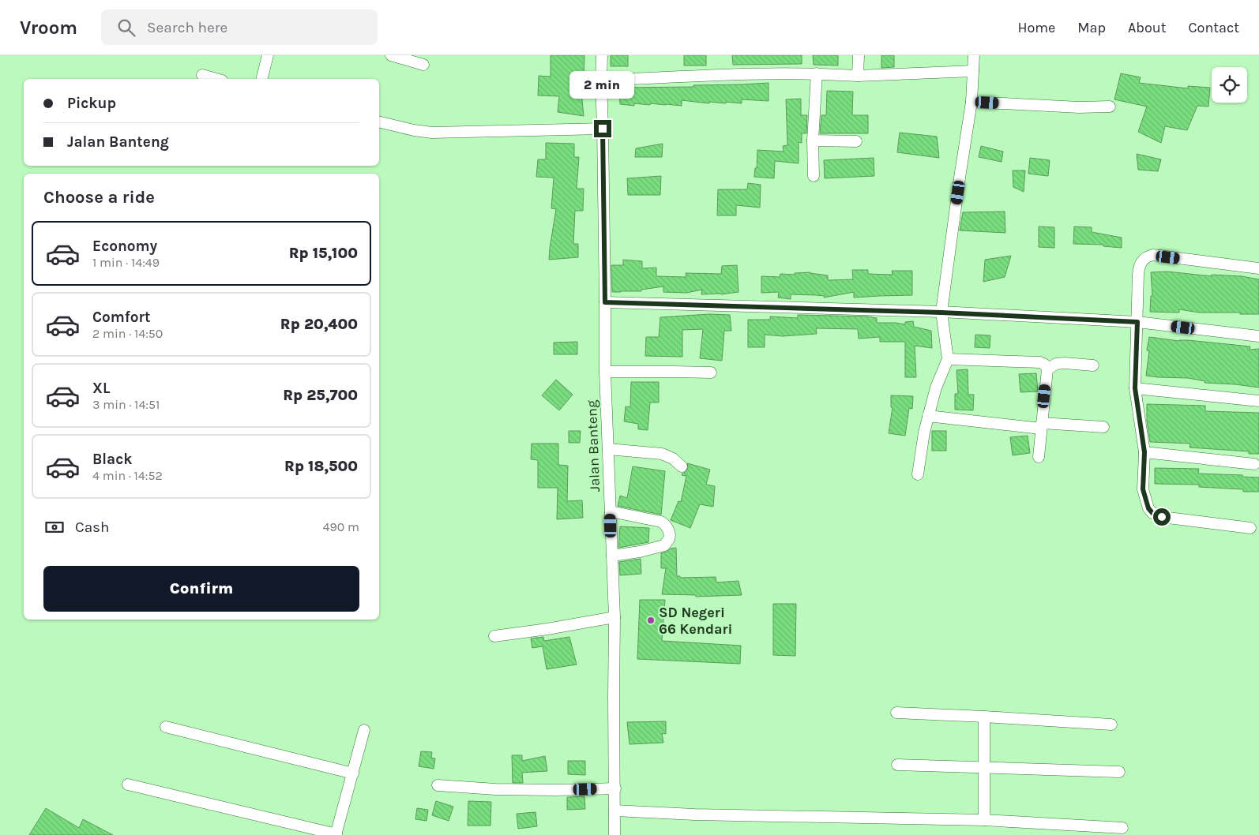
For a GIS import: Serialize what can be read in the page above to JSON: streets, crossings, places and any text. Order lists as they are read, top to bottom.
{
  "streets": {
    "street": ["Jalan Banteng"]
  },
  "places": ["SD Negeri 66 Kendari"],
  "page": {
    "header": "Vroom",
    "search": "Search here",
    "nav": [
      "Home",
      "Map",
      "About",
      "Contact"
    ],
    "bubble": "2 min",
    "banner": ["Pickup", "Jalan Banteng"],
    "heading": "Choose a ride",
    "list": [
      {
        "name": "Economy",
        "note": "1 min · 14:49",
        "value": "Rp 15,100"
      },
      {
        "name": "Comfort",
        "note": "2 min · 14:50",
        "value": "Rp 20,400"
      },
      {
        "name": "XL",
        "note": "3 min · 14:51",
        "value": "Rp 25,700"
      },
      {
        "name": "Black",
        "note": "4 min · 14:52",
        "value": "Rp 18,500"
      }
    ],
    "pay": ["Cash", "490 m"],
    "buttons": "Confirm"
  }
}
